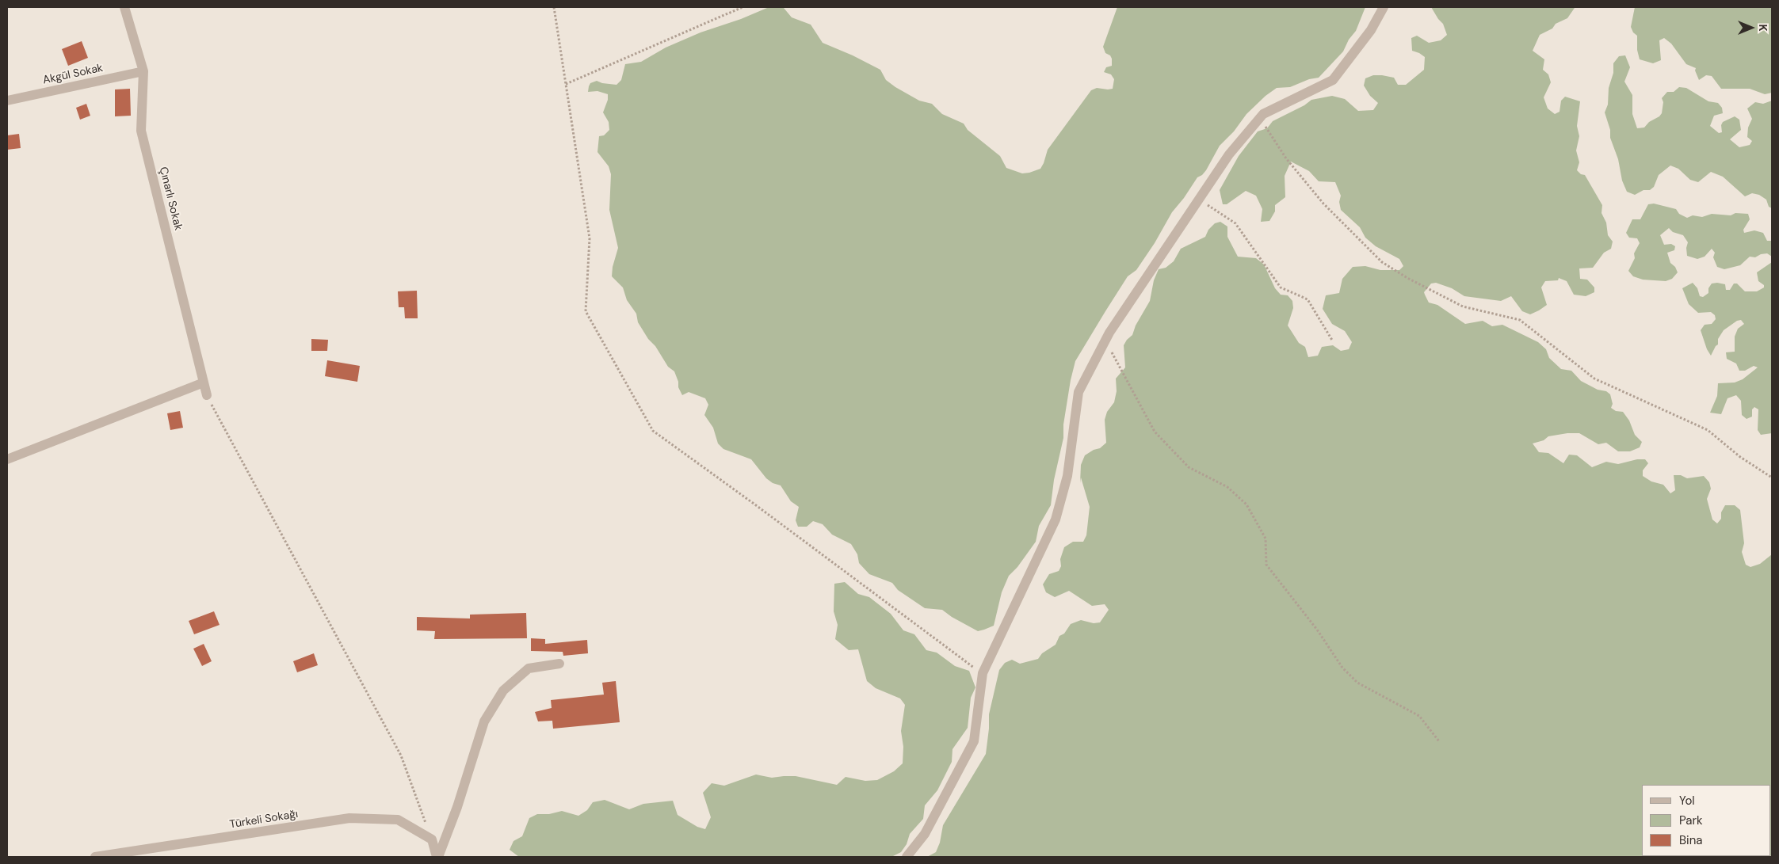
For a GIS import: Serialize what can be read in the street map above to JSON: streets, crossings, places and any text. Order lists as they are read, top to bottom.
{
  "streets": {
    "street": ["Akgül Sokak", "Çınarlı Sokak", "Türkeli Sokağı"]
  },
  "crossings": [
    ["Akgül Sokak", "Çınarlı Sokak"]
  ],
  "legend": ["Yol", "Park", "Bina"],
  "north": "right"
}
